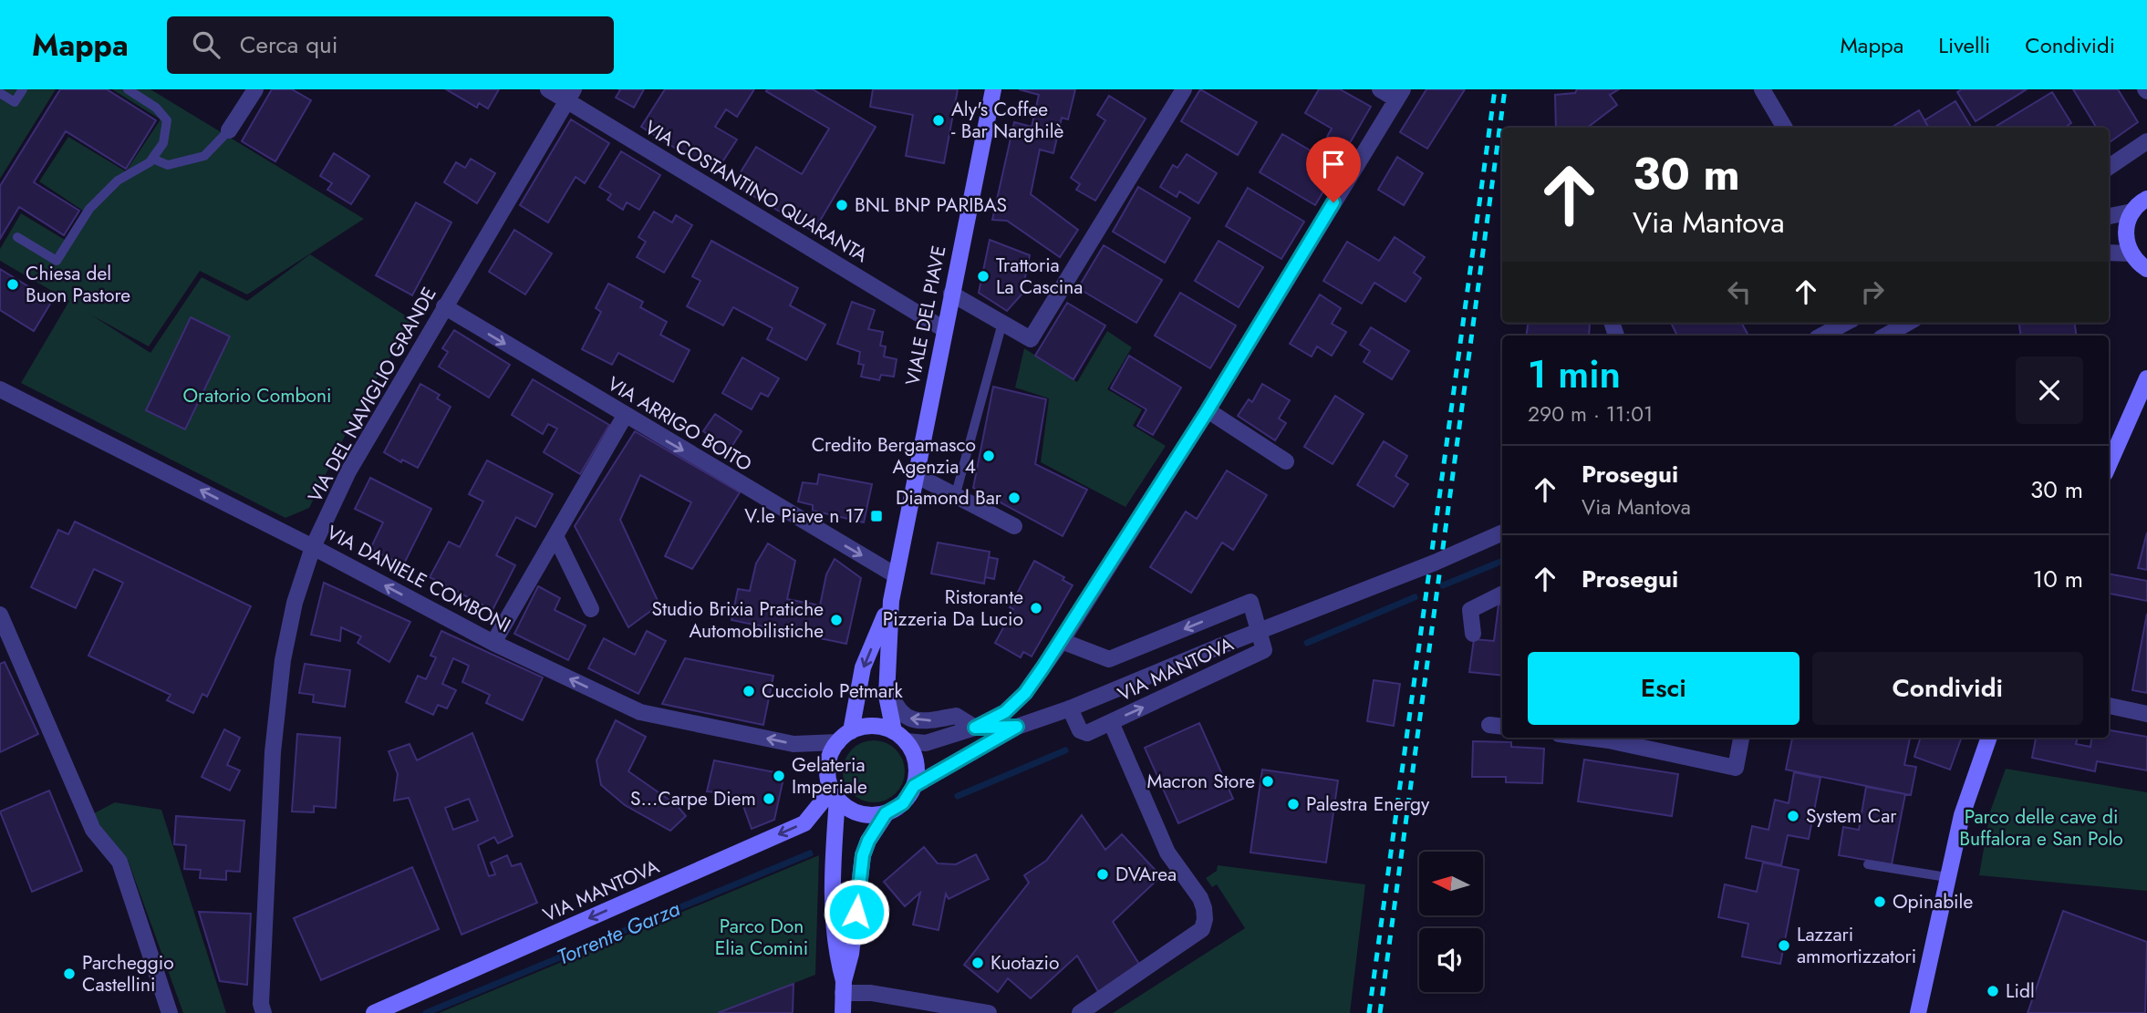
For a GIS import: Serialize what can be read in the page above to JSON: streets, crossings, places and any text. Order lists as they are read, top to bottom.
{
  "streets": {
    "main road": ["VIALE DEL PIAVE", "VIA MANTOVA"],
    "street": [
      "VIA COSTANTINO QUARANTA",
      "VIA DEL NAVIGLIO GRANDE",
      "VIA ARRIGO BOITO",
      "VIA DANIELE COMBONI"
    ]
  },
  "crossings": [
    ["VIA COSTANTINO QUARANTA", "VIALE DEL PIAVE"],
    ["VIA COSTANTINO QUARANTA", "VIA DEL NAVIGLIO GRANDE"],
    ["VIALE DEL PIAVE", "VIA ARRIGO BOITO"],
    ["VIALE DEL PIAVE", "VIA DANIELE COMBONI"],
    ["VIALE DEL PIAVE", "VIA MANTOVA"],
    ["VIA DEL NAVIGLIO GRANDE", "VIA ARRIGO BOITO"],
    ["VIA DEL NAVIGLIO GRANDE", "VIA DANIELE COMBONI"],
    ["VIA DANIELE COMBONI", "VIA MANTOVA"]
  ],
  "one_way": ["VIA ARRIGO BOITO", "VIA DANIELE COMBONI"],
  "water": ["Torrente Garza"],
  "parks": ["Oratorio Comboni", "Parco delle cave di Buffalora e San Polo", "Parco Don Elia Comini"],
  "places": {
    "other": [
      "Aly's Coffee - Bar Narghilè",
      "BNL BNP PARIBAS",
      "Trattoria La Cascina",
      "Chiesa del Buon Pastore",
      "Credito Bergamasco Agenzia 4",
      "Diamond Bar",
      "Ristorante Pizzeria Da Lucio",
      "Studio Brixia Pratiche Automobilistiche",
      "Cucciolo Petmark",
      "Gelateria Imperiale",
      "Macron Store",
      "S...Carpe Diem",
      "Palestra Energy",
      "System Car",
      "DVArea",
      "Opinabile",
      "Lazzari ammortizzatori",
      "Kuotazio",
      "Parcheggio Castellini",
      "Lidl"
    ],
    "transit": ["V.le Piave n 17"]
  },
  "north": "left",
  "page": {
    "header": "Mappa",
    "search": "Cerca qui",
    "nav": ["Mappa", "Livelli", "Condividi"],
    "turn": ["30 m", "Via Mantova"],
    "heading": ["1 min", "290 m · 11:01"],
    "list": [
      {
        "name": "Prosegui",
        "note": "Via Mantova",
        "value": "30 m"
      },
      {
        "name": "Prosegui",
        "value": "10 m"
      }
    ],
    "buttons": ["Esci", "Condividi"]
  }
}
